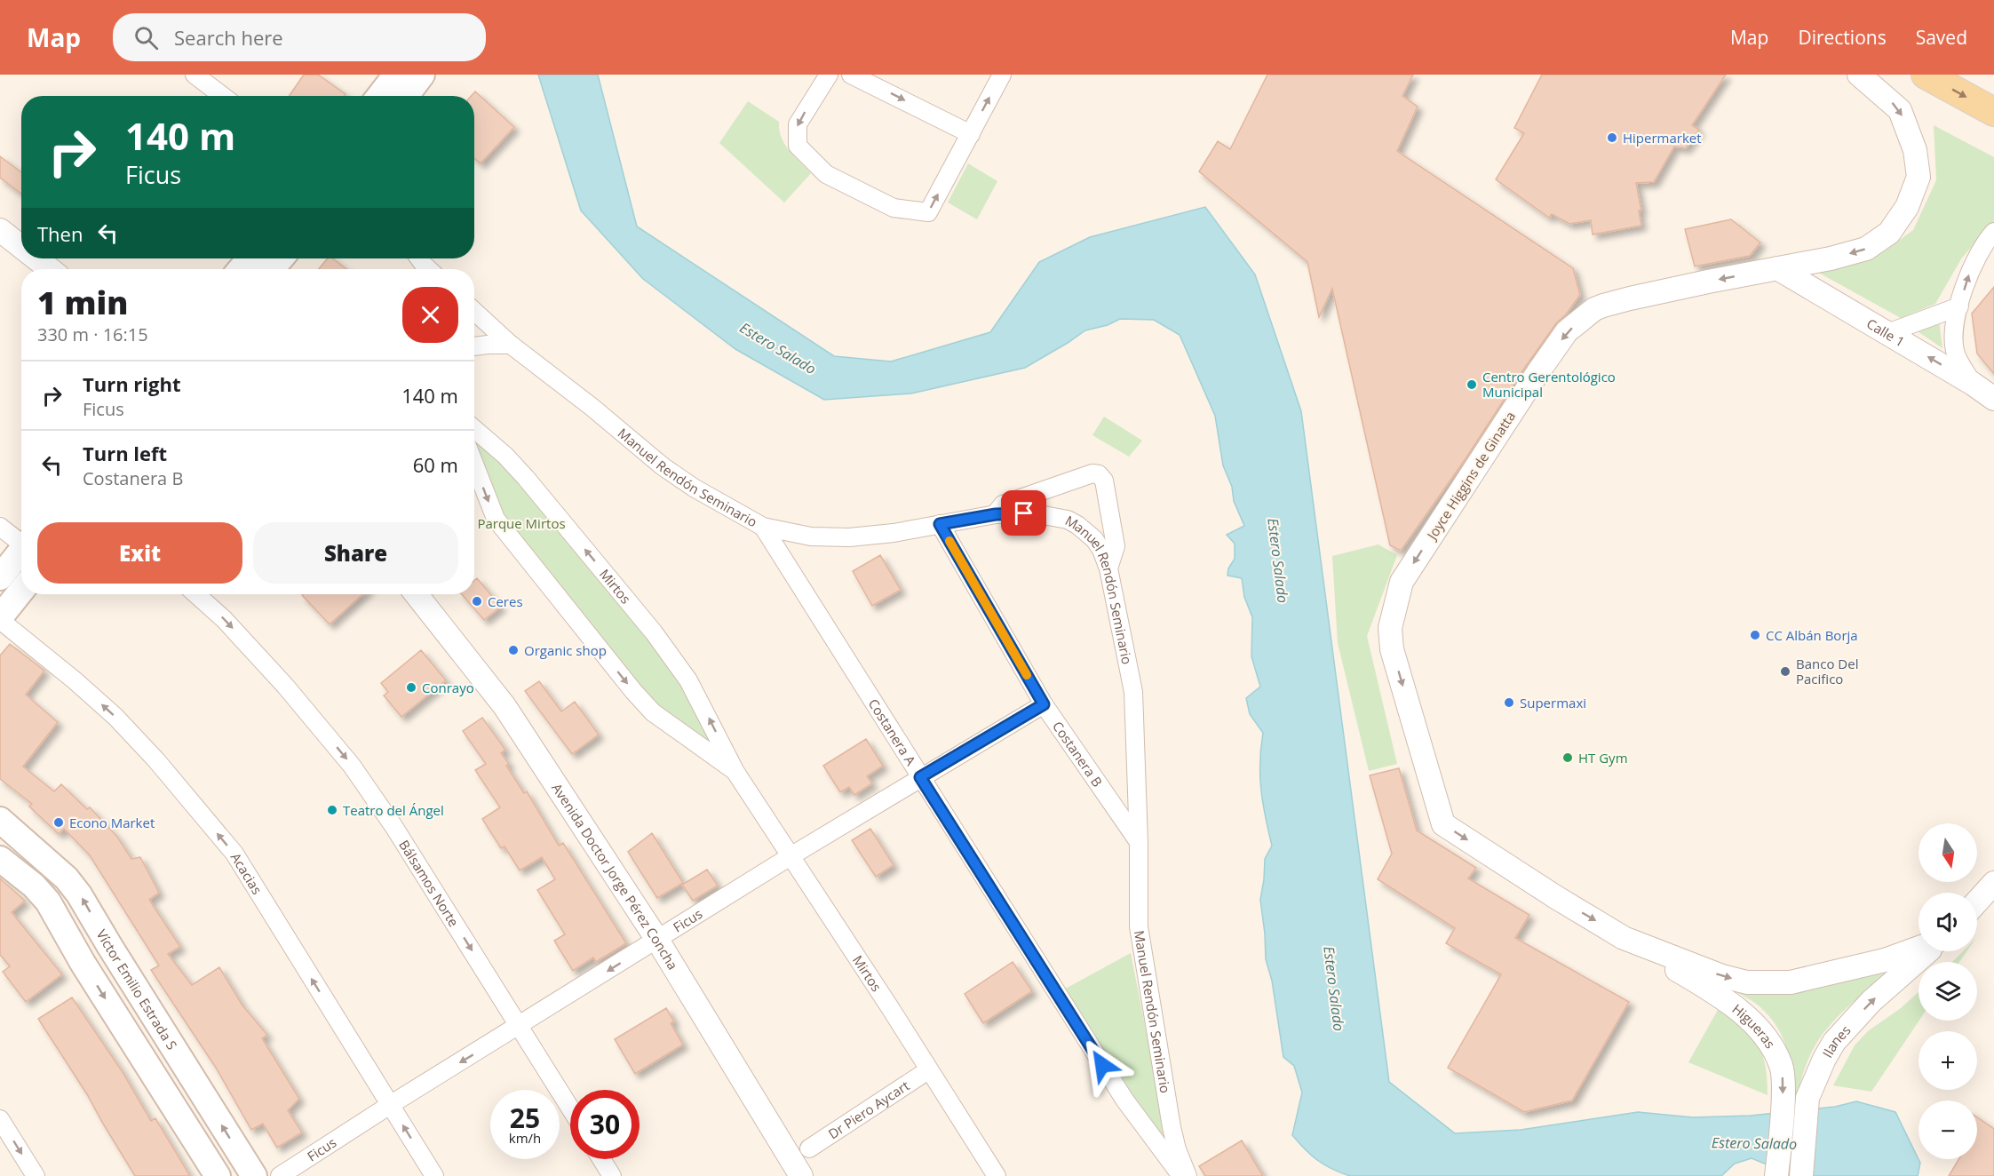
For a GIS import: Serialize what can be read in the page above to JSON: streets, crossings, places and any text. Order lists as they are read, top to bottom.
{
  "streets": {
    "main road": ["Víctor Emilio Estrada S"],
    "street": [
      "Calle 1",
      "Joyce Higgins de Ginatta",
      "Manuel Rendón Seminario",
      "Mirtos",
      "Costanera A",
      "Costanera B",
      "Acacias",
      "Avenida Doctor Jorge Pérez Concha",
      "Bálsamos Norte",
      "Ficus",
      "Higueras",
      "Ilanes",
      "Dr Piero Aycart"
    ]
  },
  "crossings": [
    ["Calle 1", "Joyce Higgins de Ginatta"],
    ["Joyce Higgins de Ginatta", "Higueras"],
    ["Manuel Rendón Seminario", "Costanera A"],
    ["Manuel Rendón Seminario", "Costanera B"],
    ["Mirtos", "Ficus"],
    ["Mirtos", "Dr Piero Aycart"],
    ["Costanera A", "Ficus"],
    ["Costanera B", "Ficus"],
    ["Acacias", "Ficus"],
    ["Avenida Doctor Jorge Pérez Concha", "Ficus"],
    ["Bálsamos Norte", "Ficus"]
  ],
  "one_way": [
    "Calle 1",
    "Acacias",
    "Bálsamos Norte",
    "Ficus",
    "Higueras",
    "Ilanes"
  ],
  "water": ["Estero Salado"],
  "parks": ["Parque Mirtos"],
  "places": [
    "Hipermarket",
    "Centro Gerentológico Municipal",
    "Ceres",
    "CC Albán Borja",
    "Organic shop",
    "Banco Del Pacifico",
    "Conrayo",
    "Supermaxi",
    "HT Gym",
    "Teatro del Ángel",
    "Econo Market"
  ],
  "north": "bottom",
  "page": {
    "header": "Map",
    "search": "Search here",
    "nav": ["Map", "Directions", "Saved"],
    "turn": ["140 m", "Ficus"],
    "then": "Then",
    "heading": ["1 min", "330 m · 16:15"],
    "list": [
      {
        "name": "Turn right",
        "note": "Ficus",
        "value": "140 m"
      },
      {
        "name": "Turn left",
        "note": "Costanera B",
        "value": "60 m"
      }
    ],
    "buttons": ["Exit", "Share"],
    "map_buttons": ["+", "−"],
    "speed": "25 km/h",
    "limit": "30"
  }
}
